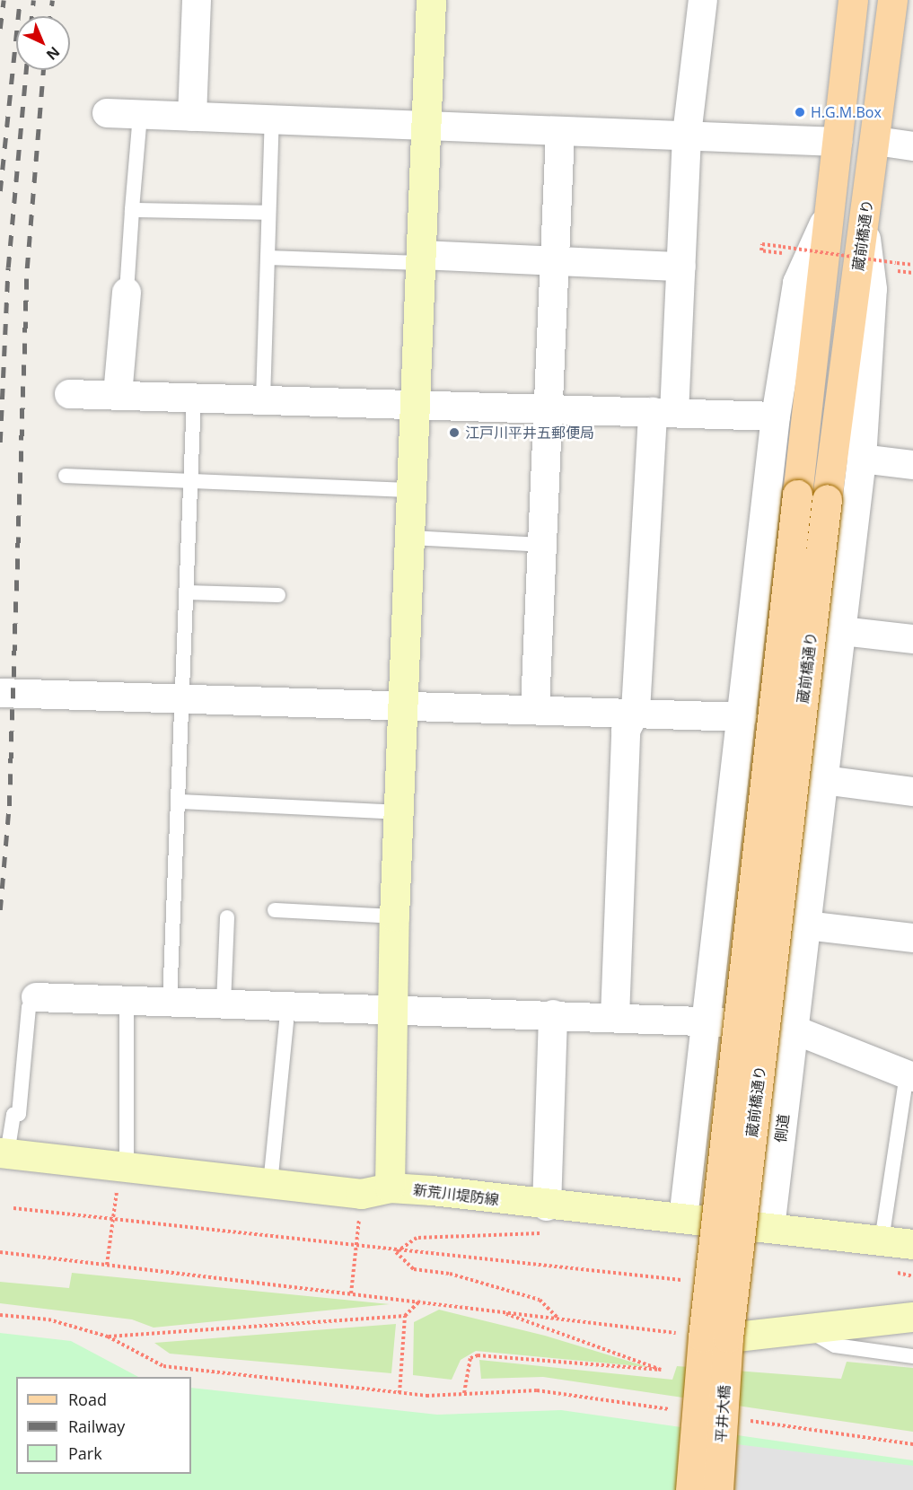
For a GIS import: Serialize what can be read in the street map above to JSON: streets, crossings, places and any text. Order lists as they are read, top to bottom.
{
  "streets": {
    "main road": ["蔵前橋通り", "平井大橋"],
    "street": ["側道", "新荒川堤防線"]
  },
  "crossings": [
    ["蔵前橋通り", "側道"],
    ["蔵前橋通り", "平井大橋"],
    ["側道", "新荒川堤防線"]
  ],
  "places": ["H.G.M.Box", "江戸川平井五郵便局"],
  "legend": ["Road", "Railway", "Park"],
  "north": "bottom right"
}
